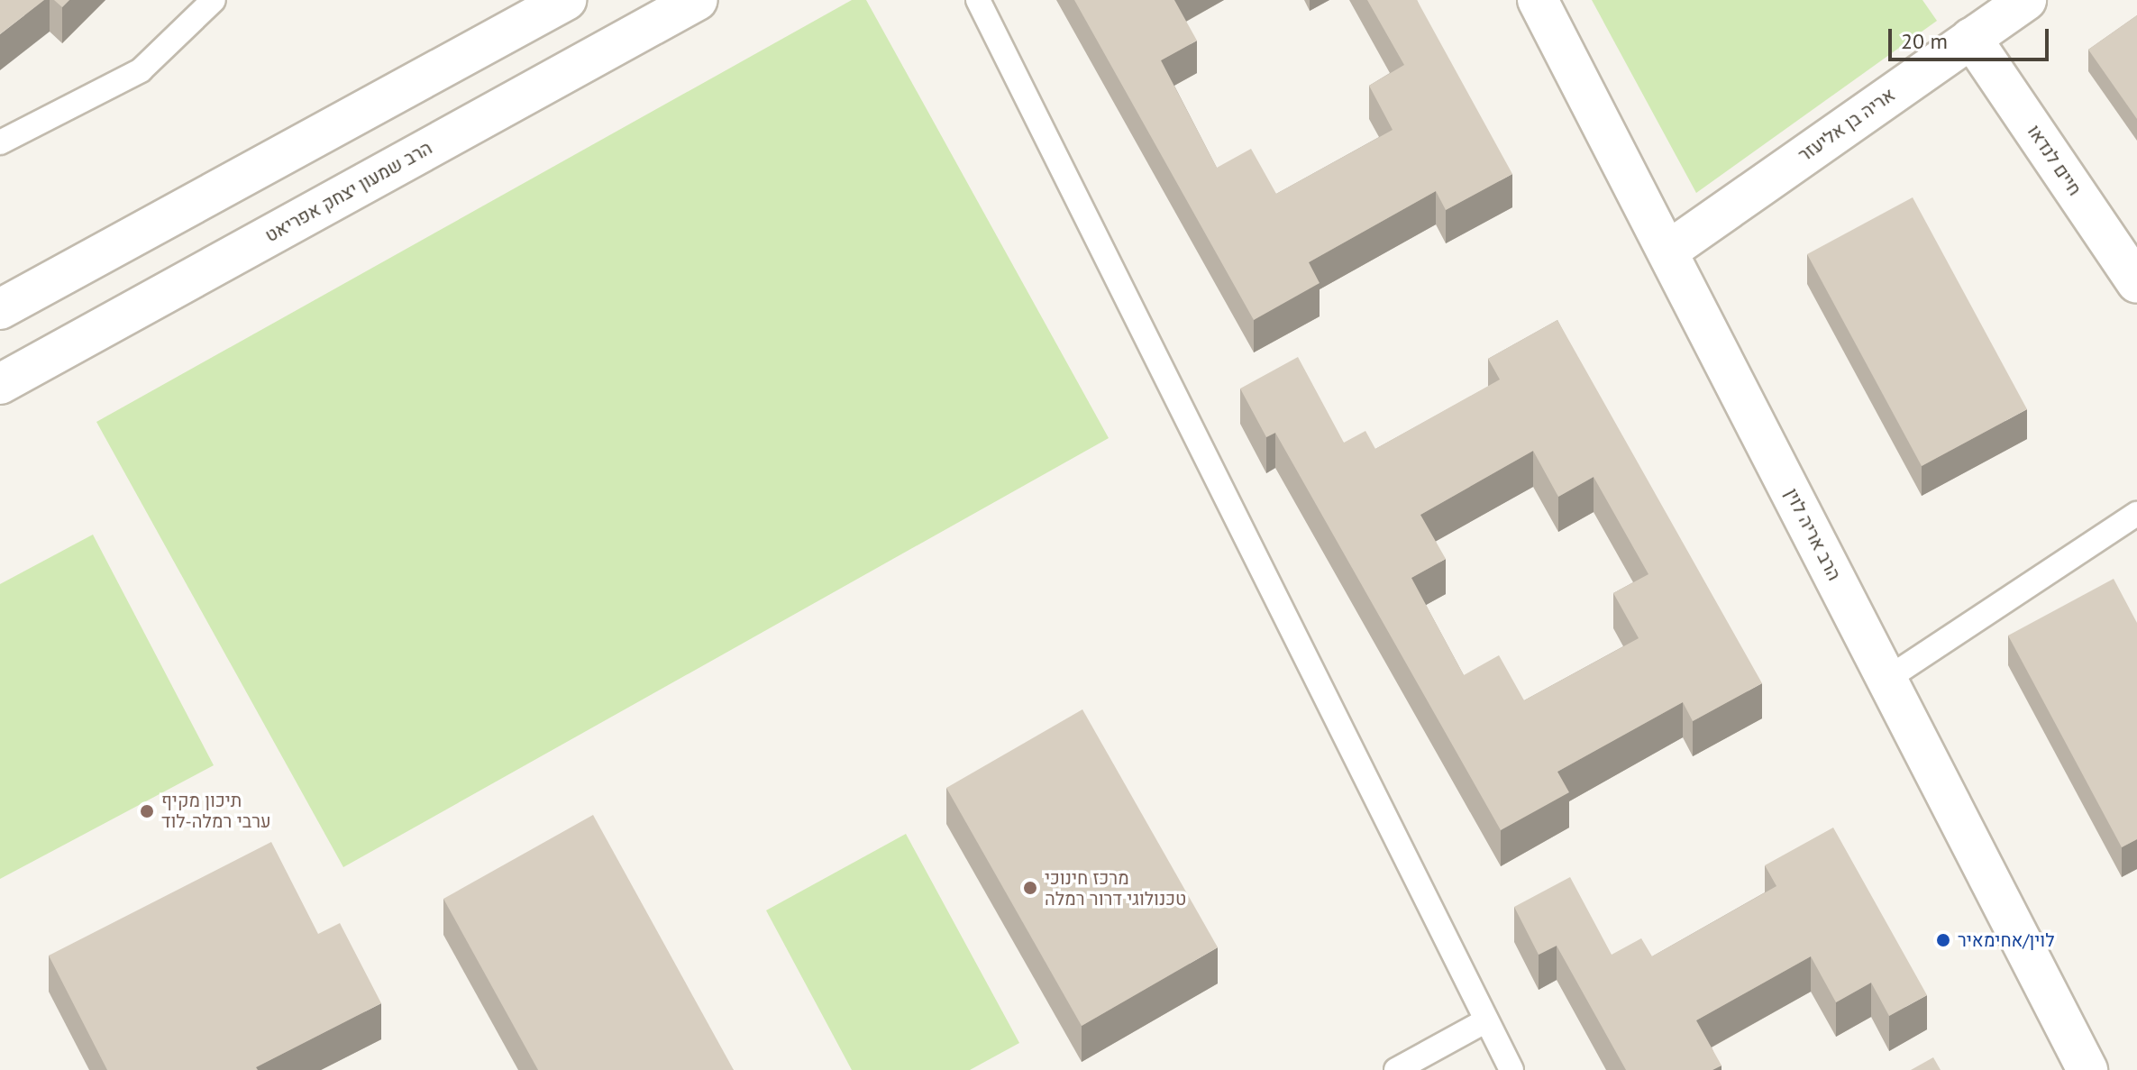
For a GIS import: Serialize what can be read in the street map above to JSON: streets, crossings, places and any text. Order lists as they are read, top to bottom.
{
  "streets": {
    "street": [
      "אריה בן אליעזר",
      "חיים לנדאו",
      "הרב שמעון יצחק אפריאט",
      "הרב אריה לוין"
    ]
  },
  "crossings": [
    ["אריה בן אליעזר", "חיים לנדאו"],
    ["אריה בן אליעזר", "הרב אריה לוין"]
  ],
  "places": ["תיכון מקיף ערבי רמלה-לוד", "מרכז חינוכי טכנולוגי דרור רמלה", "לוין/אחימאיר"],
  "scale_bar": "20 m"
}
